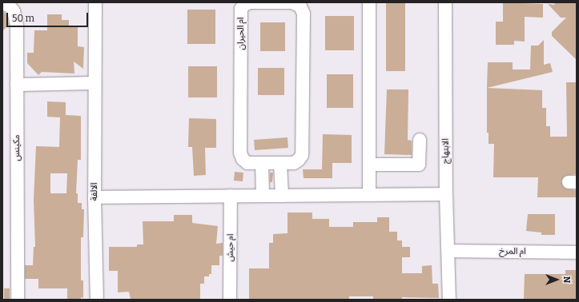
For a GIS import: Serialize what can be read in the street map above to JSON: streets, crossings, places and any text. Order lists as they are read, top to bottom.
{
  "streets": {
    "street": [
      "ام الحيران",
      "مكينس",
      "الابتهاج",
      "الالفة",
      "ام حيش",
      "ام المرخ"
    ]
  },
  "crossings": [
    ["الابتهاج", "ام المرخ"]
  ],
  "scale_bar": "50 m",
  "north": "right"
}
